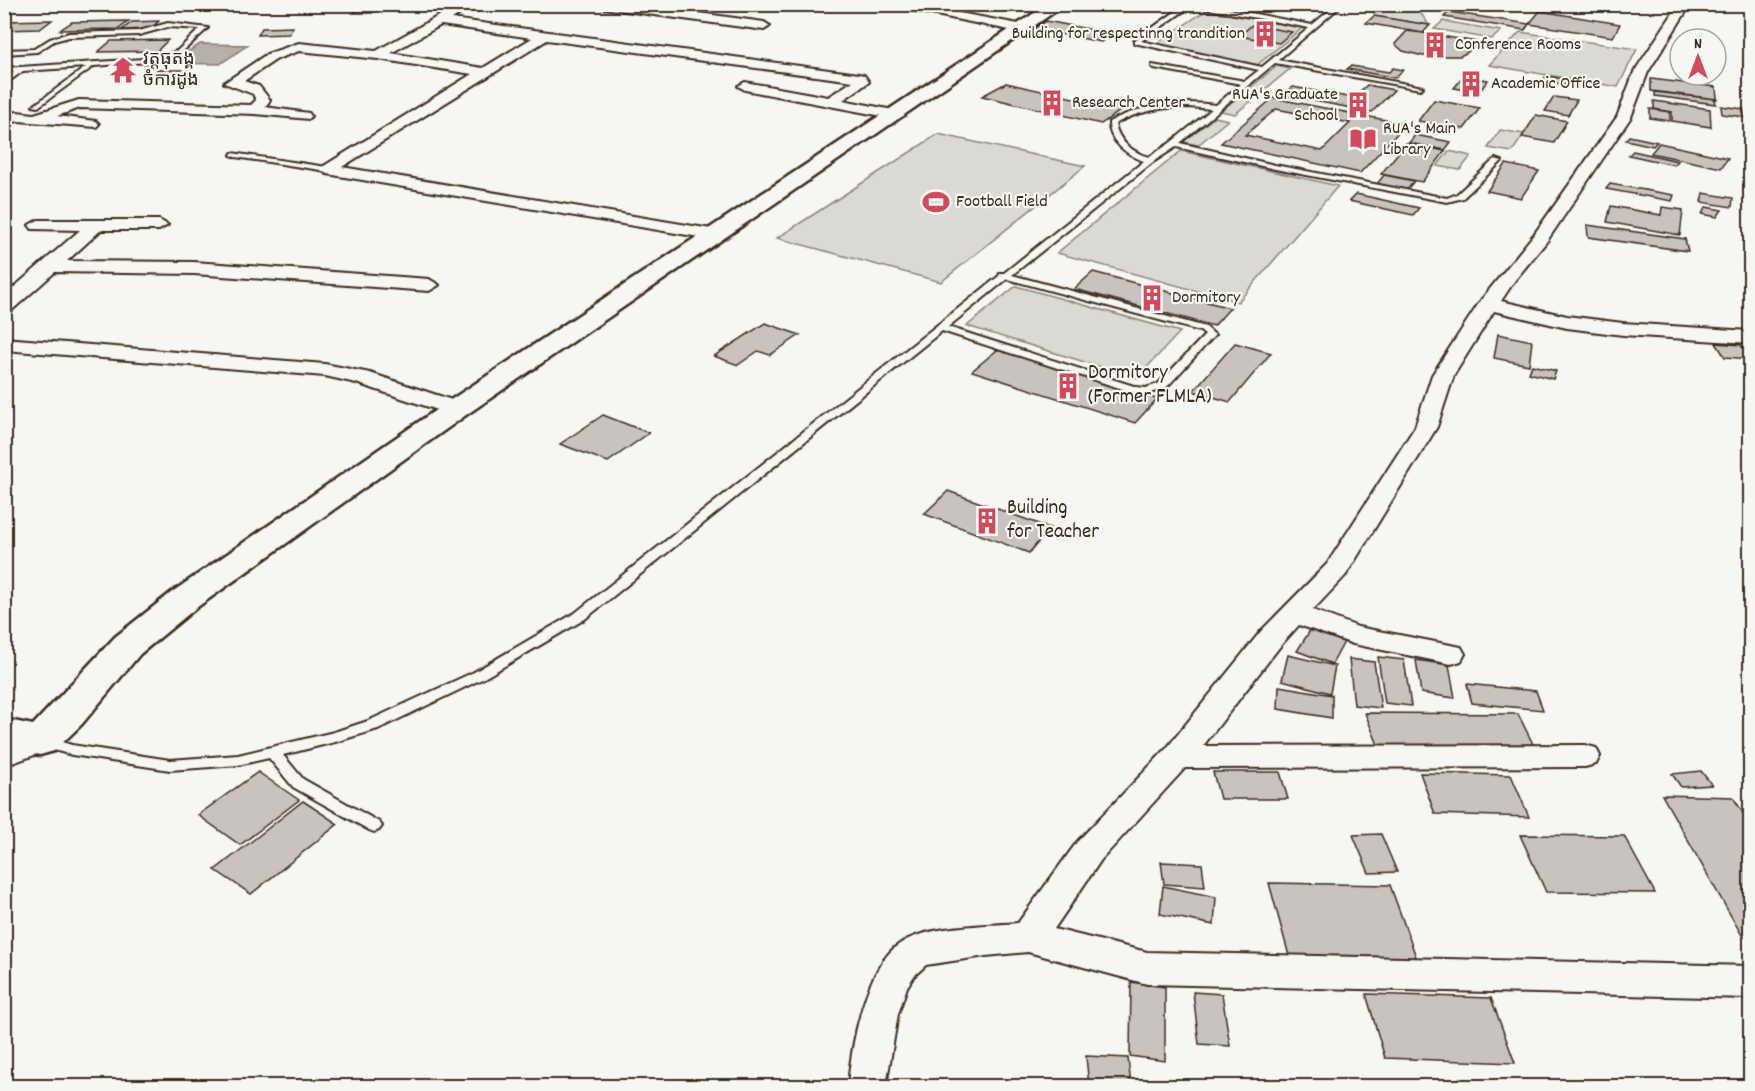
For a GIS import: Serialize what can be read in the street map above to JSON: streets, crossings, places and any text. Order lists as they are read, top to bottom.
{
  "places": {
    "building": [
      "Building for respectinng trandition",
      "Conference Rooms",
      "Academic Office",
      "Research Center",
      "RUA's Graduate School",
      "Dormitory",
      "Dormitory (Former FLMLA)",
      "Building for Teacher"
    ],
    "temple": ["វត្តធុតង្គ ចំការដូង"],
    "library": ["RUA's Main Library"],
    "sports": ["Football Field"]
  },
  "north": "top"
}
